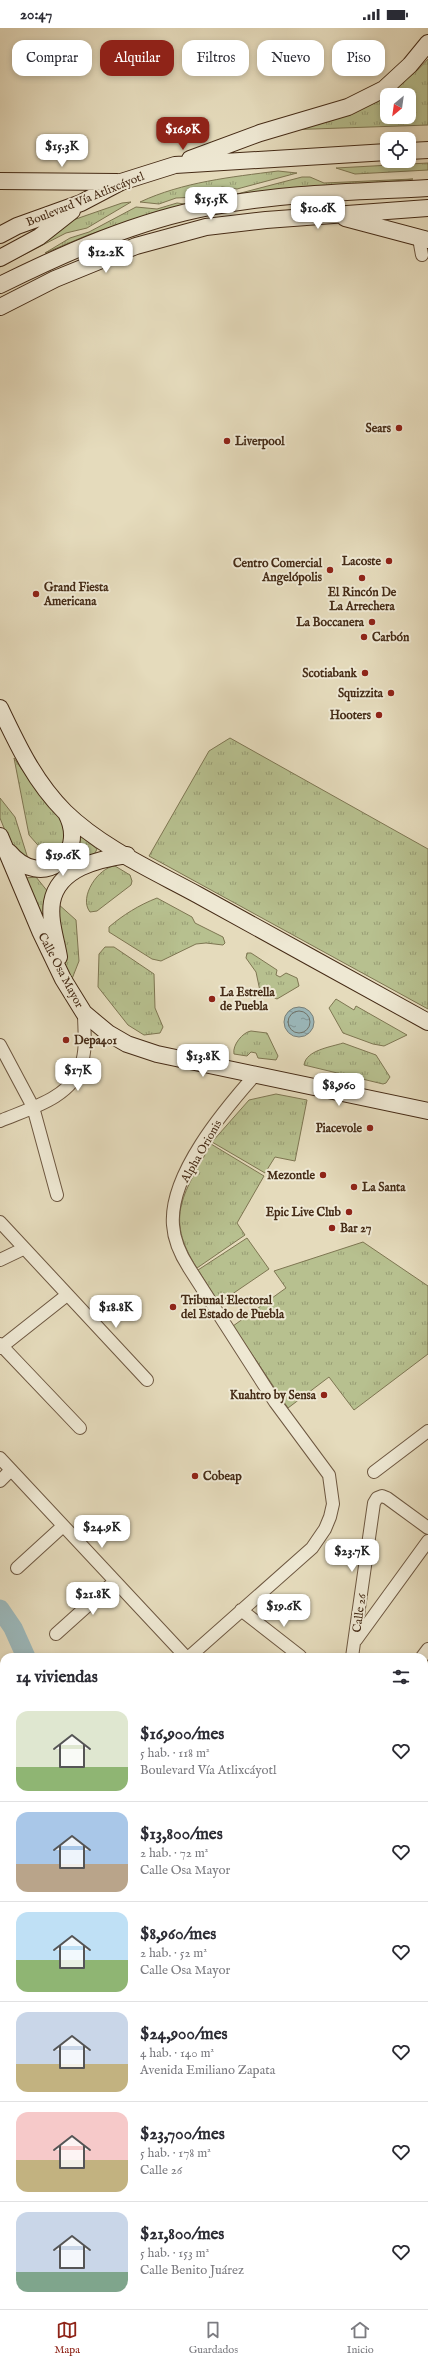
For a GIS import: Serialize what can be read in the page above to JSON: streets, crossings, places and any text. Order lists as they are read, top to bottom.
{
  "streets": {
    "main road": ["Boulevard Vía Atlixcáyotl", "Calle Osa Mayor"],
    "street": ["Alpha Orionis", "Calle 26"]
  },
  "crossings": [
    ["Calle Osa Mayor", "Alpha Orionis"]
  ],
  "places": [
    "Sears",
    "Liverpool",
    "Lacoste",
    "Centro Comercial Angelópolis",
    "El Rincón De La Arrechera",
    "Grand Fiesta Americana",
    "La Boccanera",
    "Carbón",
    "Scotiabank",
    "Squizzita",
    "Hooters",
    "La Estrella de Puebla",
    "Depa401",
    "Piacevole",
    "Mezontle",
    "La Santa",
    "Epic Live Club",
    "Bar 27",
    "Tribunal Electoral del Estado de Puebla",
    "Kuahtro by Sensa",
    "Cobeap"
  ],
  "north": "bottom left",
  "page": {
    "status": "20:47",
    "chip": [
      "Comprar",
      "Alquilar",
      "Filtros",
      "Nuevo",
      "Piso"
    ],
    "price": [
      "$16.9K",
      "$15.3K",
      "$15.5K",
      "$10.6K",
      "$12.2K",
      "$19.6K",
      "$13.8K",
      "$17K",
      "$8,960",
      "$18.8K",
      "$24.9K",
      "$23.7K",
      "$21.8K",
      "$19.6K"
    ],
    "heading": "14 viviendas",
    "list": [
      {
        "name": "$16,900/mes",
        "note": "5 hab. · 118 m² · Boulevard Vía Atlixcáyotl"
      },
      {
        "name": "$13,800/mes",
        "note": "2 hab. · 72 m² · Calle Osa Mayor"
      },
      {
        "name": "$8,960/mes",
        "note": "2 hab. · 52 m² · Calle Osa Mayor"
      },
      {
        "name": "$24,900/mes",
        "note": "4 hab. · 140 m² · Avenida Emiliano Zapata"
      },
      {
        "name": "$23,700/mes",
        "note": "5 hab. · 178 m² · Calle 26"
      },
      {
        "name": "$21,800/mes",
        "note": "5 hab. · 153 m² · Calle Benito Juárez"
      }
    ],
    "tabs": ["Mapa", "Guardados", "Inicio"]
  }
}
